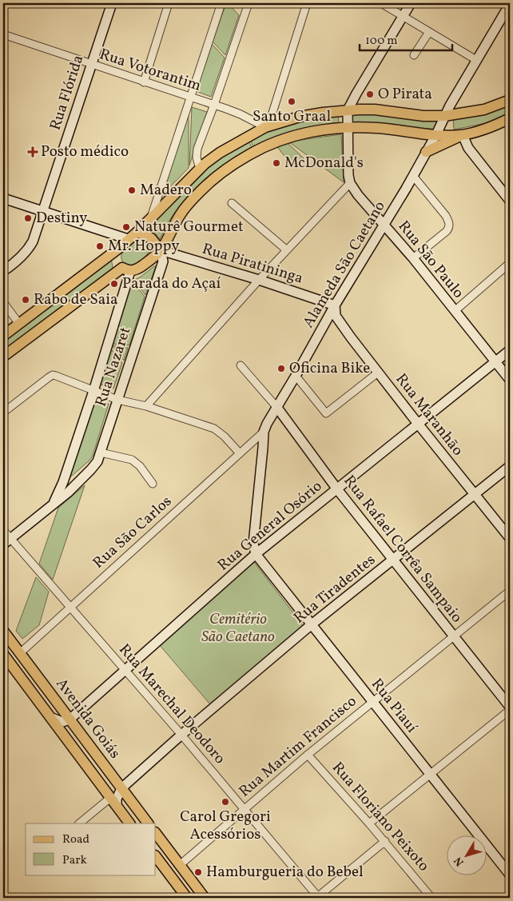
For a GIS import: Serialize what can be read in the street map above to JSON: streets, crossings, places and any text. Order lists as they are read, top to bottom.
{
  "streets": {
    "main road": ["Avenida Goiás"],
    "street": [
      "Rua Votorantim",
      "Rua Flórida",
      "Rua São Paulo",
      "Rua Piratininga",
      "Alameda São Caetano",
      "Rua Nazaret",
      "Rua Maranhão",
      "Rua General Osório",
      "Rua São Carlos",
      "Rua Rafael Corrêa Sampaio",
      "Rua Tiradentes",
      "Rua Marechal Deodoro",
      "Rua Piauí",
      "Rua Martim Francisco",
      "Rua Floriano Peixoto"
    ]
  },
  "crossings": [
    ["Rua Votorantim", "Rua Flórida"],
    ["Rua São Paulo", "Alameda São Caetano"],
    ["Rua São Paulo", "Rua General Osório"],
    ["Rua Piratininga", "Alameda São Caetano"],
    ["Rua Piratininga", "Rua Nazaret"],
    ["Rua Piratininga", "Rua Maranhão"],
    ["Alameda São Caetano", "Rua Maranhão"],
    ["Alameda São Caetano", "Rua General Osório"],
    ["Alameda São Caetano", "Rua São Carlos"],
    ["Alameda São Caetano", "Rua Rafael Corrêa Sampaio"],
    ["Alameda São Caetano", "Rua Piauí"],
    ["Rua Nazaret", "Rua Marechal Deodoro"],
    ["Rua Maranhão", "Rua General Osório"],
    ["Rua Maranhão", "Rua Tiradentes"],
    ["Rua General Osório", "Rua Rafael Corrêa Sampaio"],
    ["Rua General Osório", "Rua Marechal Deodoro"],
    ["Rua General Osório", "Rua Piauí"],
    ["Rua General Osório", "Avenida Goiás"],
    ["Rua São Carlos", "Rua Marechal Deodoro"],
    ["Rua São Carlos", "Avenida Goiás"],
    ["Rua Rafael Corrêa Sampaio", "Rua Tiradentes"],
    ["Rua Rafael Corrêa Sampaio", "Rua Martim Francisco"],
    ["Rua Tiradentes", "Rua Marechal Deodoro"],
    ["Rua Tiradentes", "Rua Piauí"],
    ["Rua Tiradentes", "Avenida Goiás"],
    ["Rua Marechal Deodoro", "Rua Martim Francisco"],
    ["Rua Piauí", "Rua Martim Francisco"],
    ["Rua Martim Francisco", "Rua Floriano Peixoto"]
  ],
  "parks": ["Cemitério São Caetano"],
  "places": {
    "other": [
      "O Pirata",
      "Santo Graal",
      "McDonald's",
      "Madero",
      "Destiny",
      "Naturê Gourmet",
      "Mr. Hoppy",
      "Parada do Açaí",
      "Rabo de Saia",
      "Oficina Bike",
      "Carol Gregori Acessórios",
      "Hamburgueria do Bebel"
    ],
    "health": ["Posto médico"]
  },
  "legend": ["Road", "Park"],
  "scale_bar": "100 m",
  "north": "bottom left"
}
